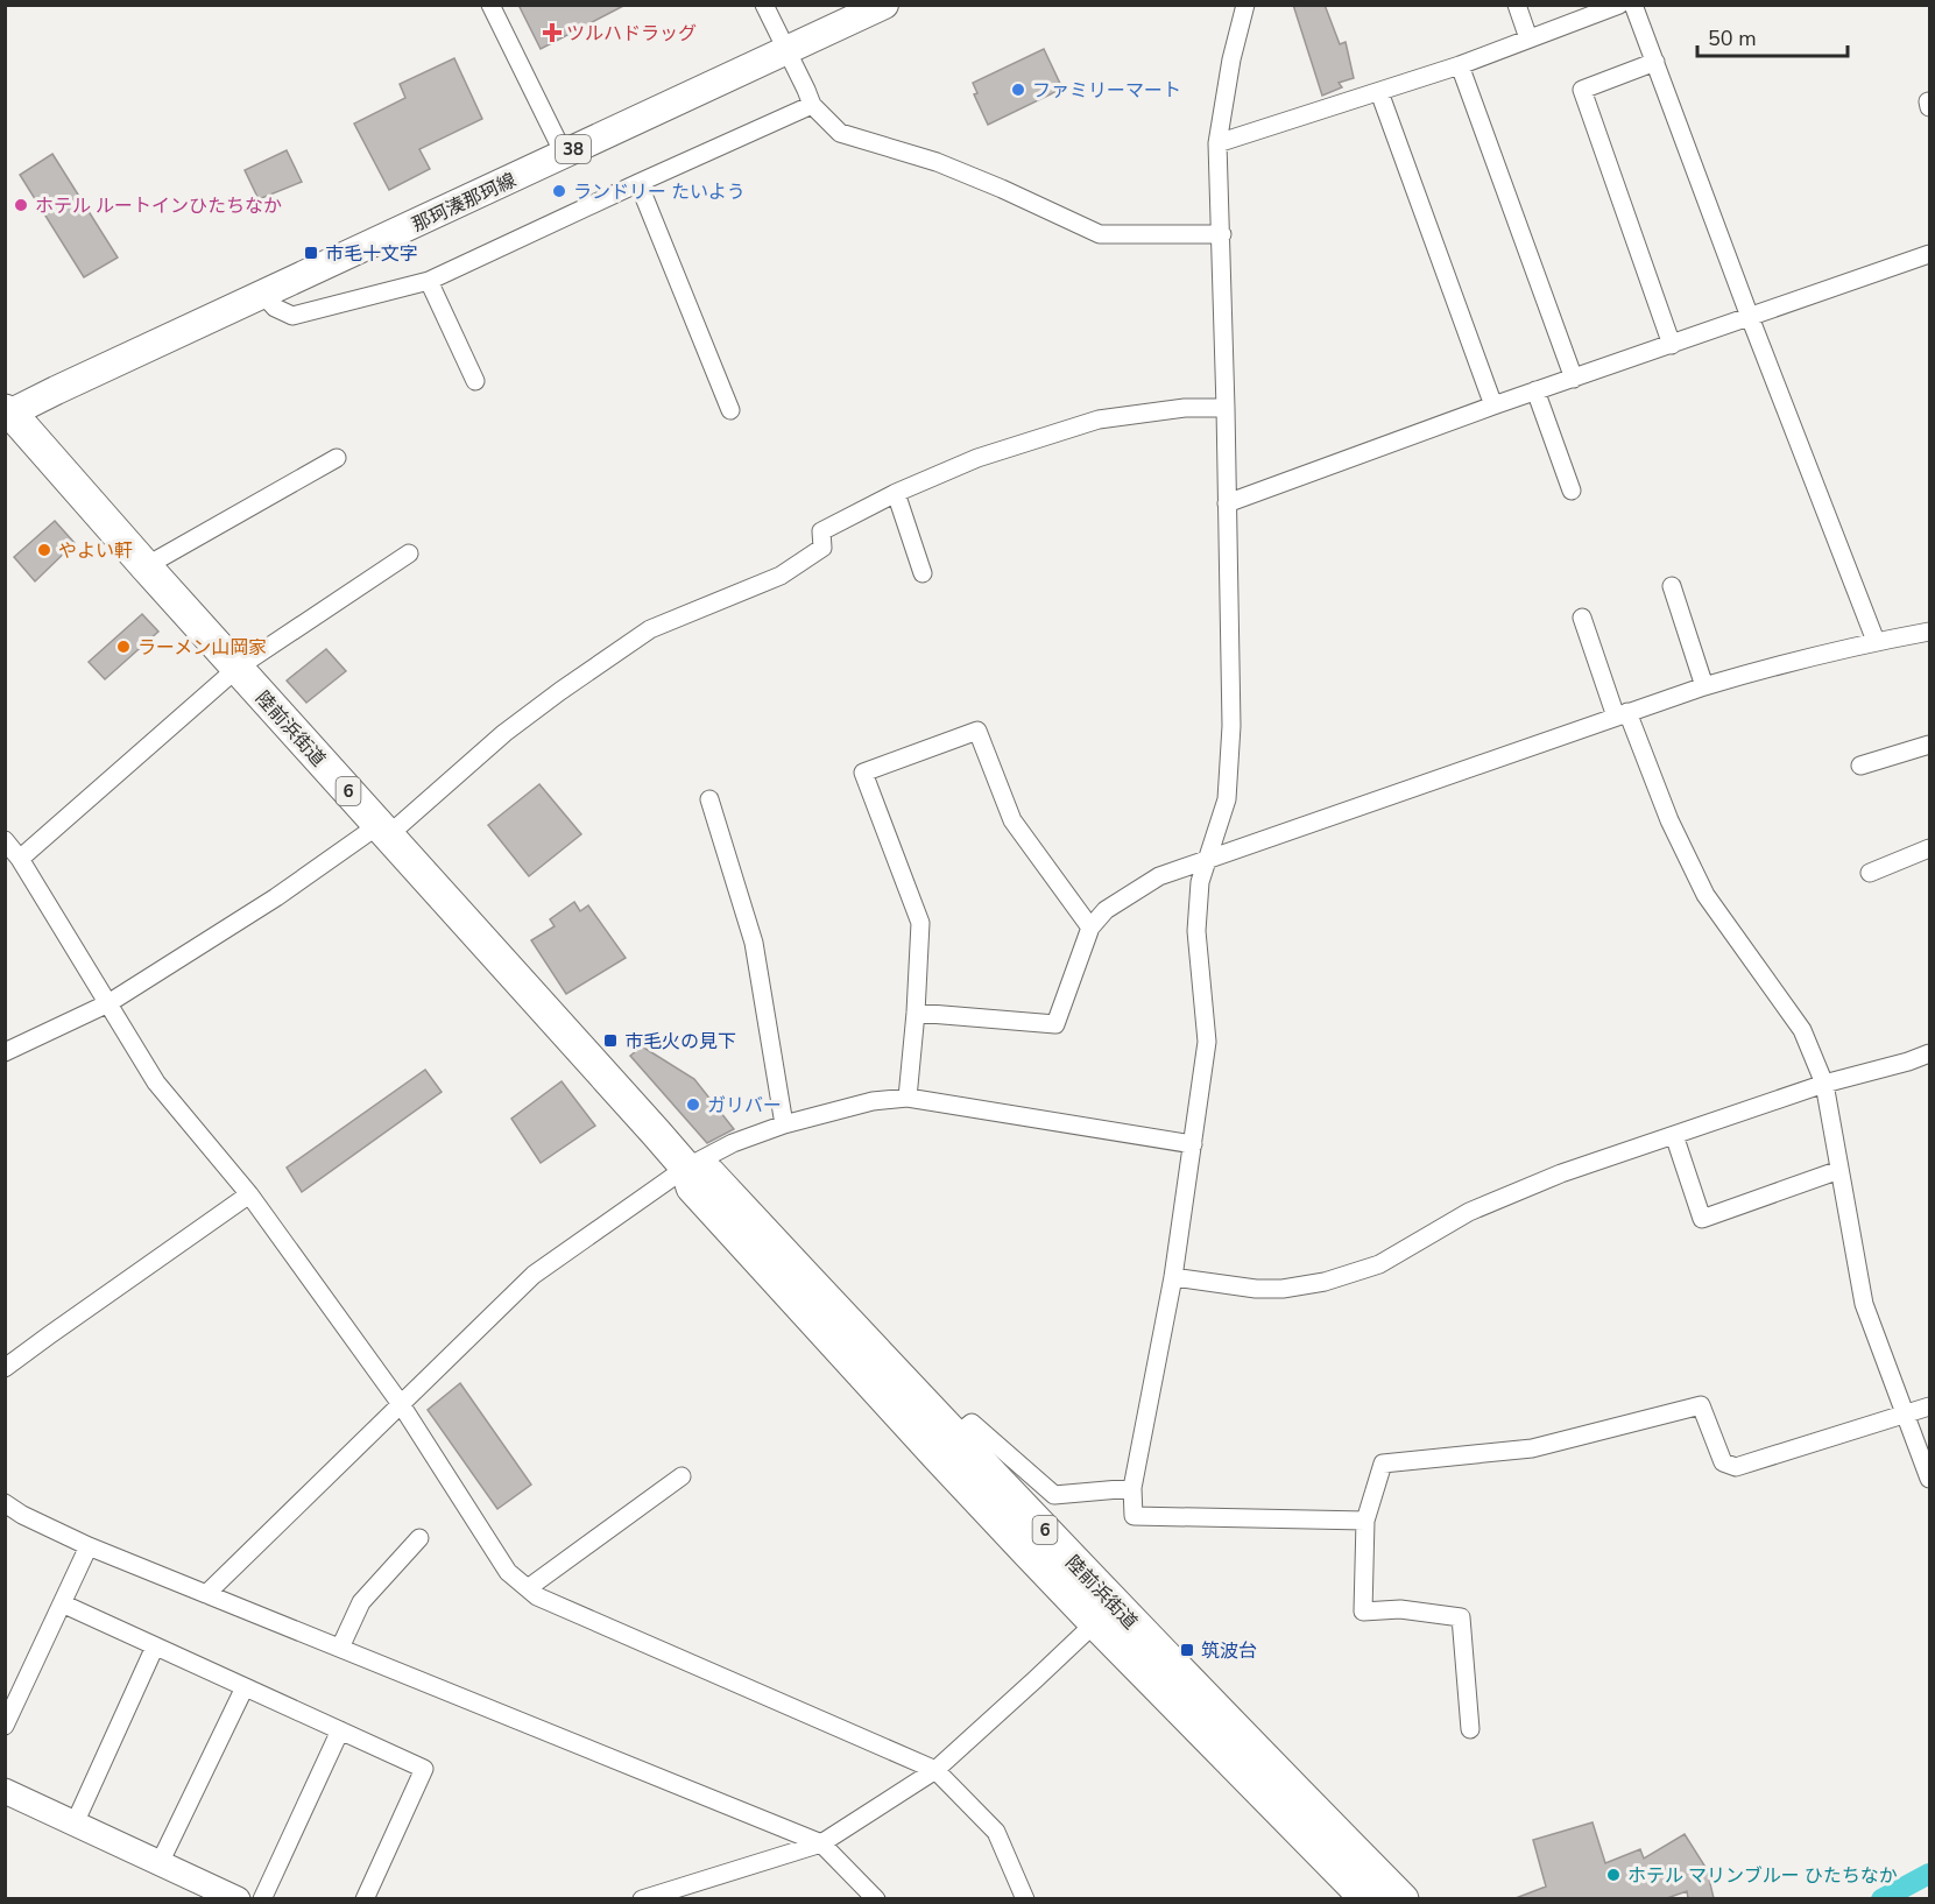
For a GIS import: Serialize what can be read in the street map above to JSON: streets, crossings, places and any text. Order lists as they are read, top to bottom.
{
  "streets": {
    "highway": ["陸前浜街道", "6"],
    "main road": ["38", "那珂湊那珂線"]
  },
  "crossings": [
    ["那珂湊那珂線", "陸前浜街道"]
  ],
  "places": {
    "health": ["ツルハドラッグ"],
    "other": [
      "ファミリーマート",
      "ランドリー たいよう",
      "ホテル ルートインひたちなか",
      "やよい軒",
      "ラーメン山岡家",
      "ガリバー",
      "ホテル マリンブルー ひたちなか"
    ],
    "transit": ["市毛十文字", "市毛火の見下", "筑波台"]
  },
  "scale_bar": "50 m"
}
